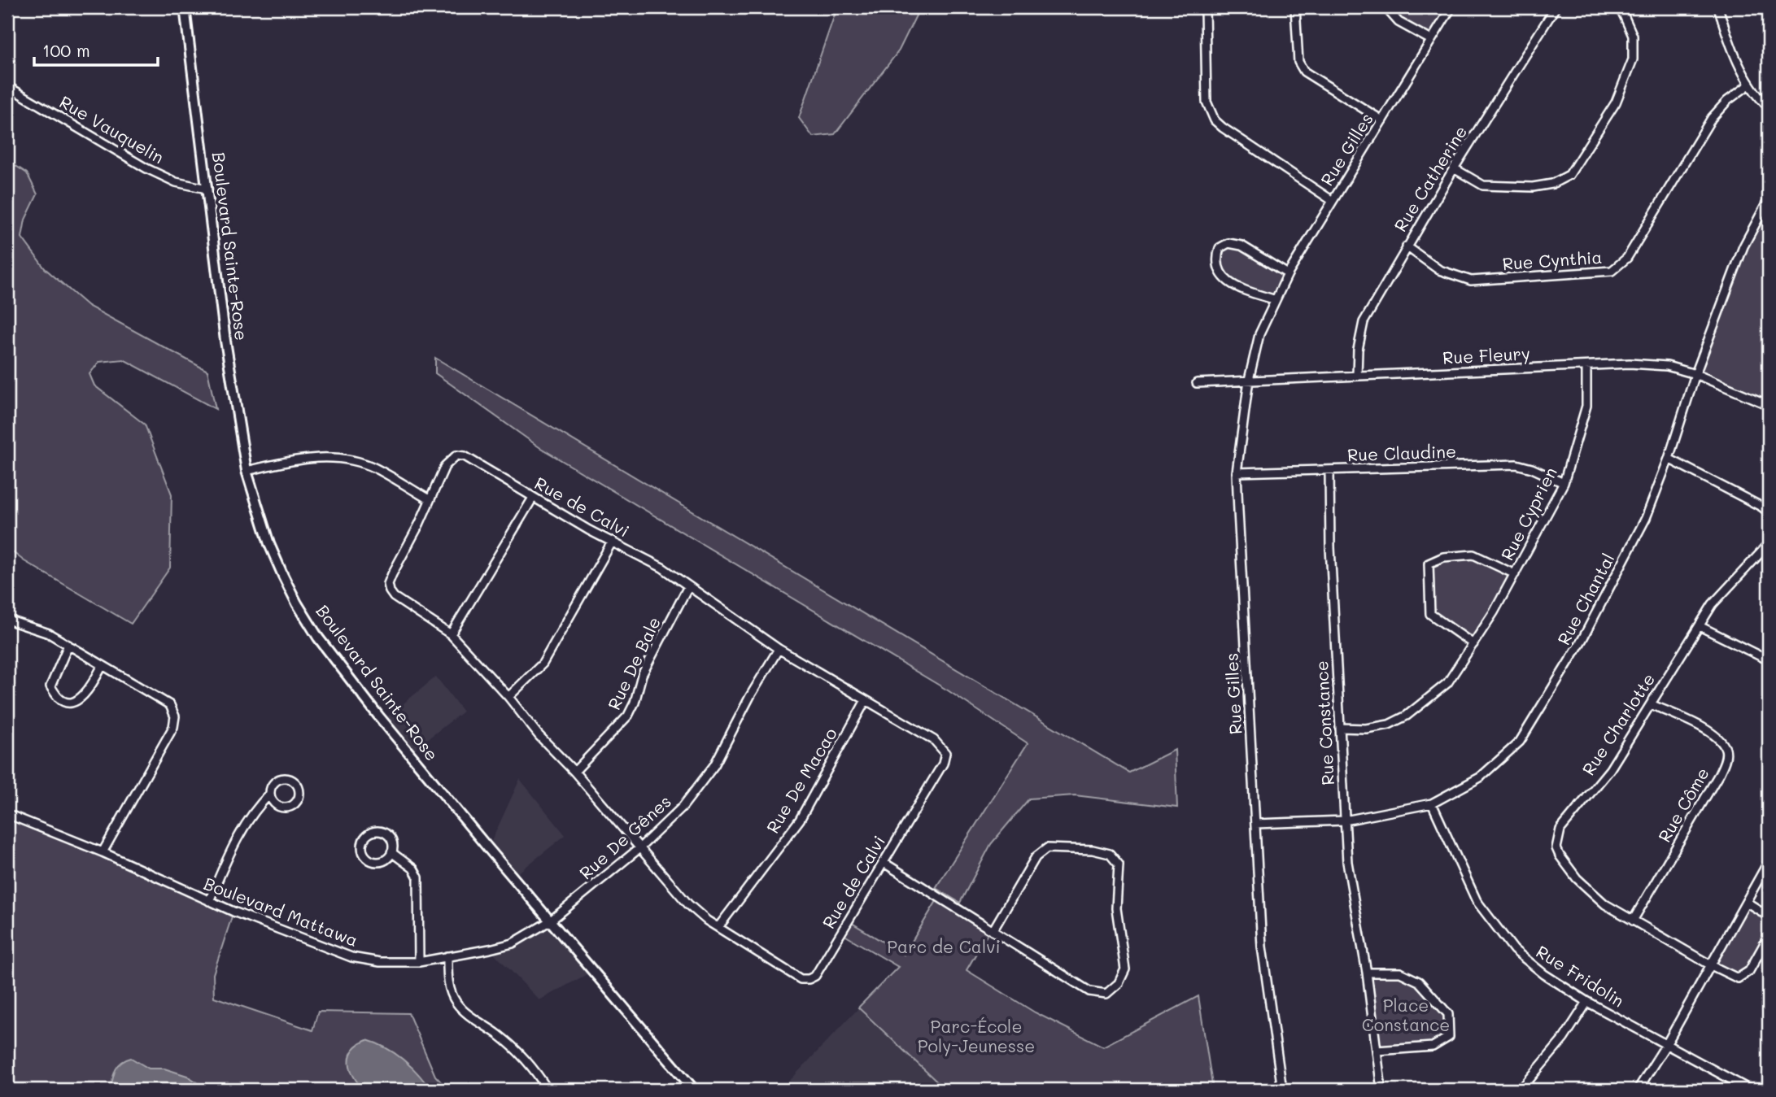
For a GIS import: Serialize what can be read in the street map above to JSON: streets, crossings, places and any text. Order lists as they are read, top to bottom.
{
  "streets": {
    "street": [
      "Rue Vauquelin",
      "Rue Gilles",
      "Rue Catherine",
      "Boulevard Sainte-Rose",
      "Rue Cynthia",
      "Rue Fleury",
      "Rue Claudine",
      "Rue de Calvi",
      "Rue Cyprien",
      "Rue Chantal",
      "Rue De Bale",
      "Rue Constance",
      "Rue Charlotte",
      "Rue De Macao",
      "Rue Côme",
      "Rue De Gênes",
      "Boulevard Mattawa",
      "Rue Fridolin"
    ]
  },
  "crossings": [
    ["Rue Vauquelin", "Boulevard Sainte-Rose"],
    ["Rue Gilles", "Rue Fleury"],
    ["Rue Gilles", "Rue Claudine"],
    ["Rue Gilles", "Rue Chantal"],
    ["Rue Catherine", "Rue Cynthia"],
    ["Rue Catherine", "Rue Fleury"],
    ["Boulevard Sainte-Rose", "Rue De Gênes"],
    ["Boulevard Sainte-Rose", "Boulevard Mattawa"],
    ["Rue Fleury", "Rue Cyprien"],
    ["Rue Fleury", "Rue Chantal"],
    ["Rue Claudine", "Rue Cyprien"],
    ["Rue Claudine", "Rue Constance"],
    ["Rue de Calvi", "Rue De Bale"],
    ["Rue de Calvi", "Rue De Macao"],
    ["Rue de Calvi", "Rue De Gênes"],
    ["Rue Cyprien", "Rue Constance"],
    ["Rue Chantal", "Rue Constance"],
    ["Rue Chantal", "Rue Fridolin"],
    ["Rue Charlotte", "Rue Côme"],
    ["Rue De Gênes", "Boulevard Mattawa"]
  ],
  "parks": ["Parc de Calvi", "Place Constance", "Parc-École Poly-Jeunesse"],
  "scale_bar": "100 m"
}
